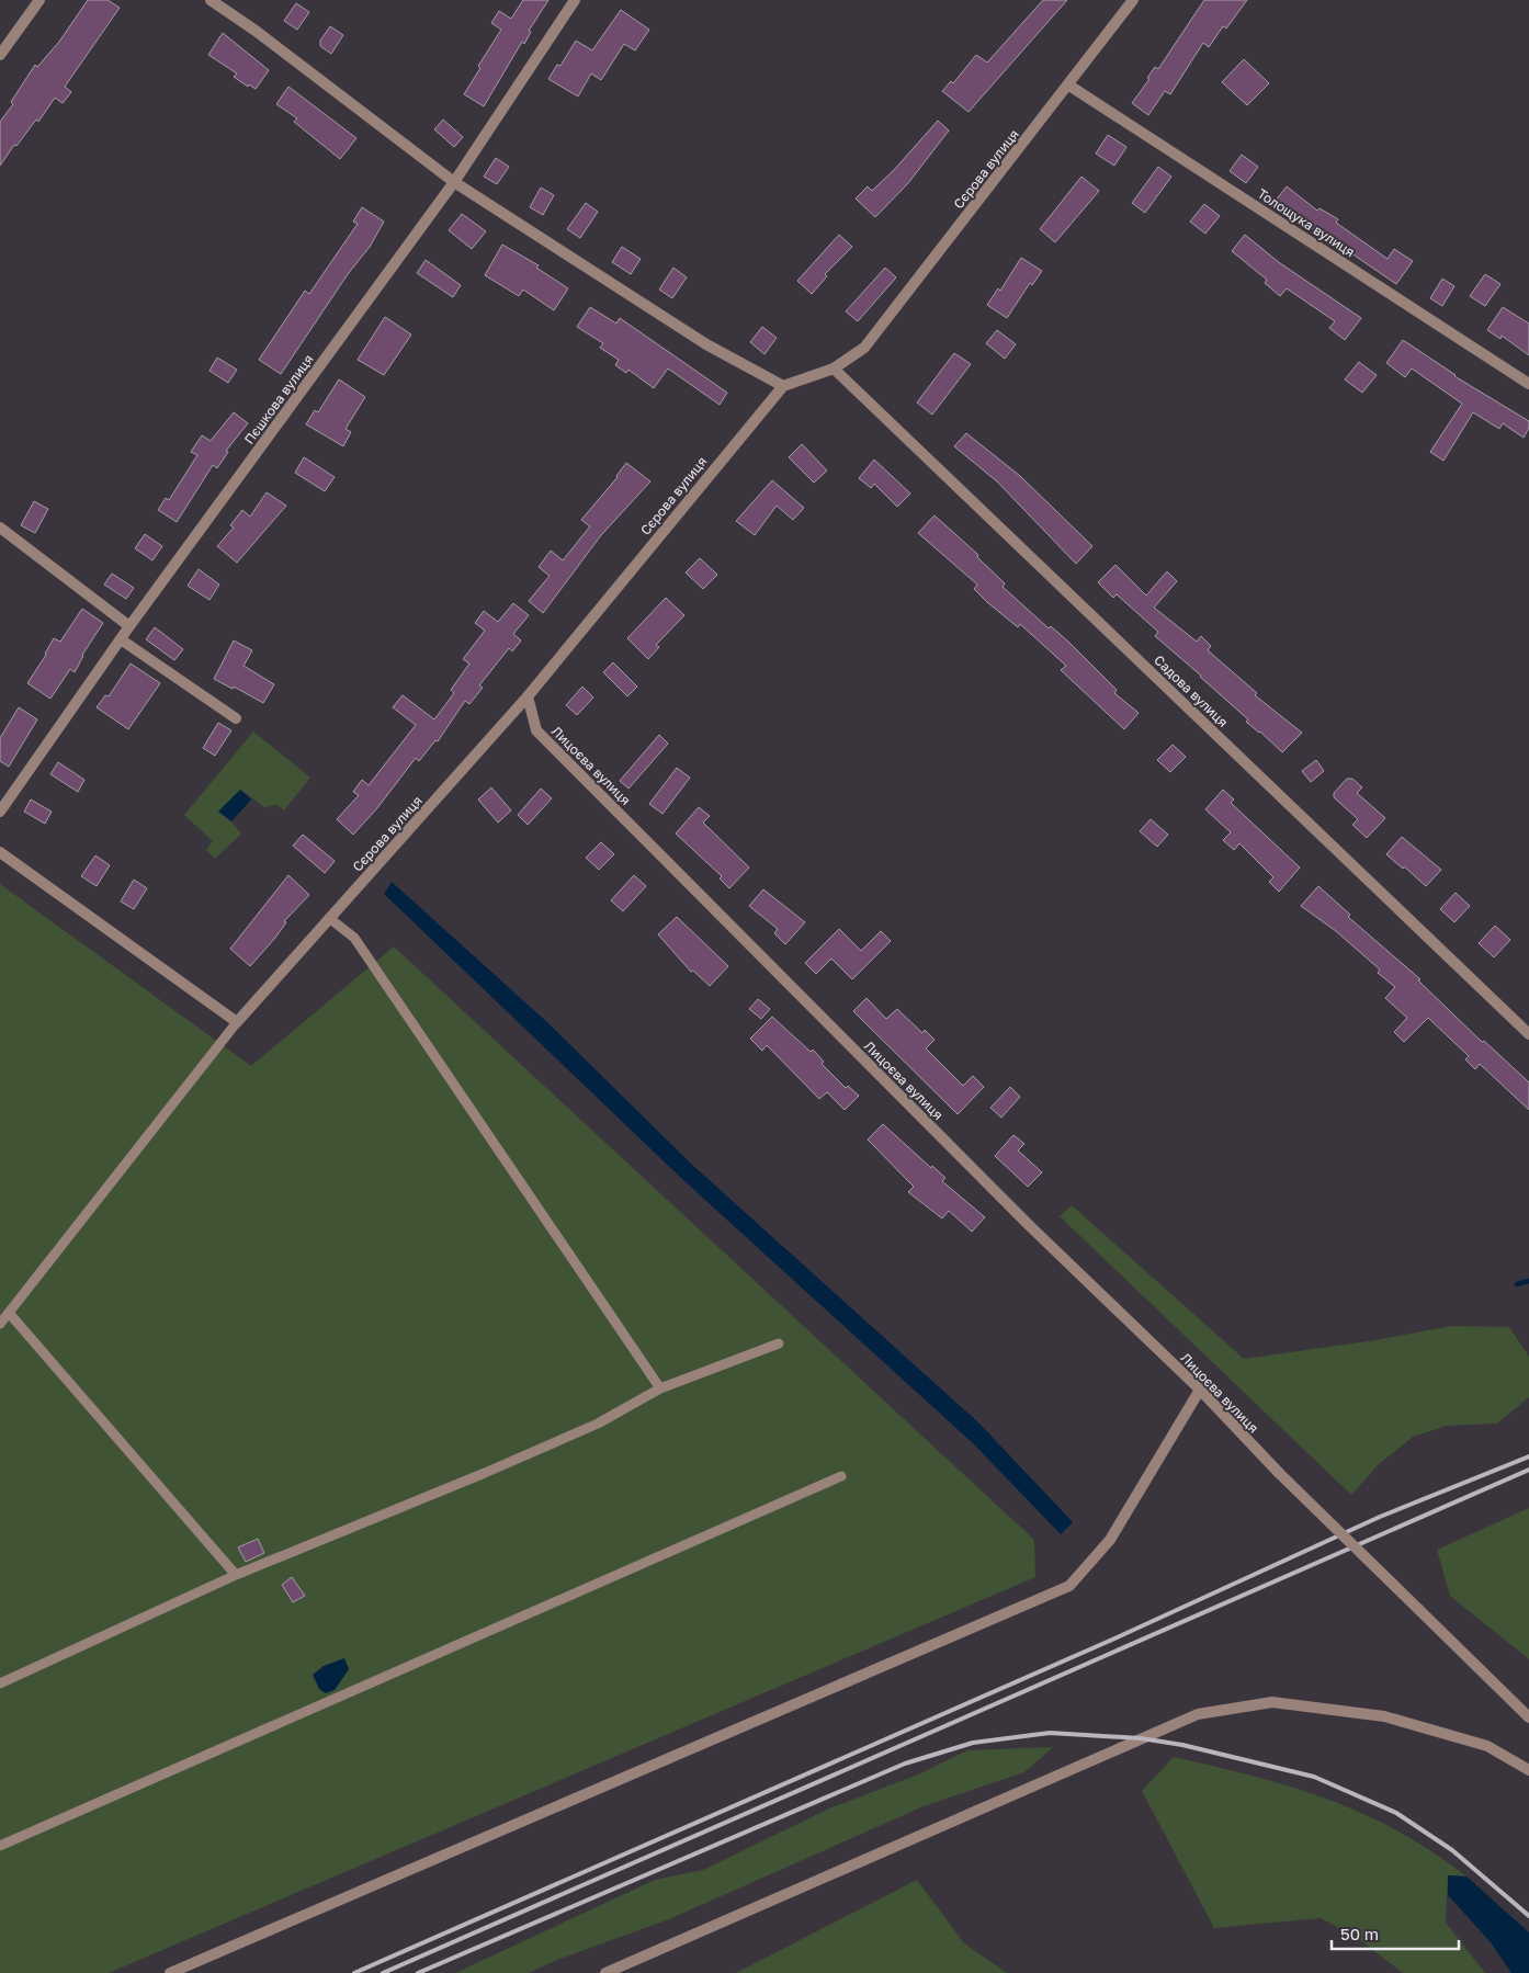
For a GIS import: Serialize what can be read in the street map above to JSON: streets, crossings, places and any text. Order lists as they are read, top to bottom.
{
  "streets": {
    "street": [
      "Сєрова вулиця",
      "Толощука вулиця",
      "Пєшкова вулиця",
      "Садова вулиця",
      "Лицоєва вулиця"
    ]
  },
  "crossings": [
    ["Сєрова вулиця", "Толощука вулиця"],
    ["Сєрова вулиця", "Садова вулиця"],
    ["Сєрова вулиця", "Лицоєва вулиця"]
  ],
  "scale_bar": "50 m"
}
